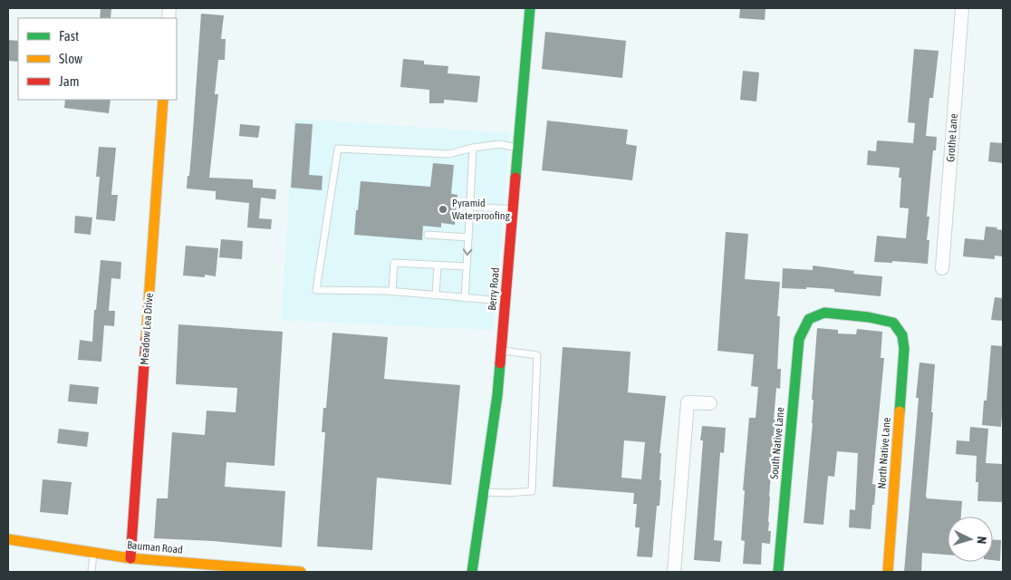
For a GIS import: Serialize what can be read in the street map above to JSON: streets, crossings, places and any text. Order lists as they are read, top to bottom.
{
  "streets": {
    "street": [
      "Grothe Lane",
      "Berry Road",
      "Meadow Lea Drive",
      "South Native Lane",
      "North Native Lane",
      "Bauman Road"
    ]
  },
  "crossings": [
    ["Meadow Lea Drive", "Bauman Road"],
    ["South Native Lane", "North Native Lane"]
  ],
  "places": ["Pyramid Waterproofing"],
  "legend": ["Fast", "Slow", "Jam"],
  "north": "right"
}
